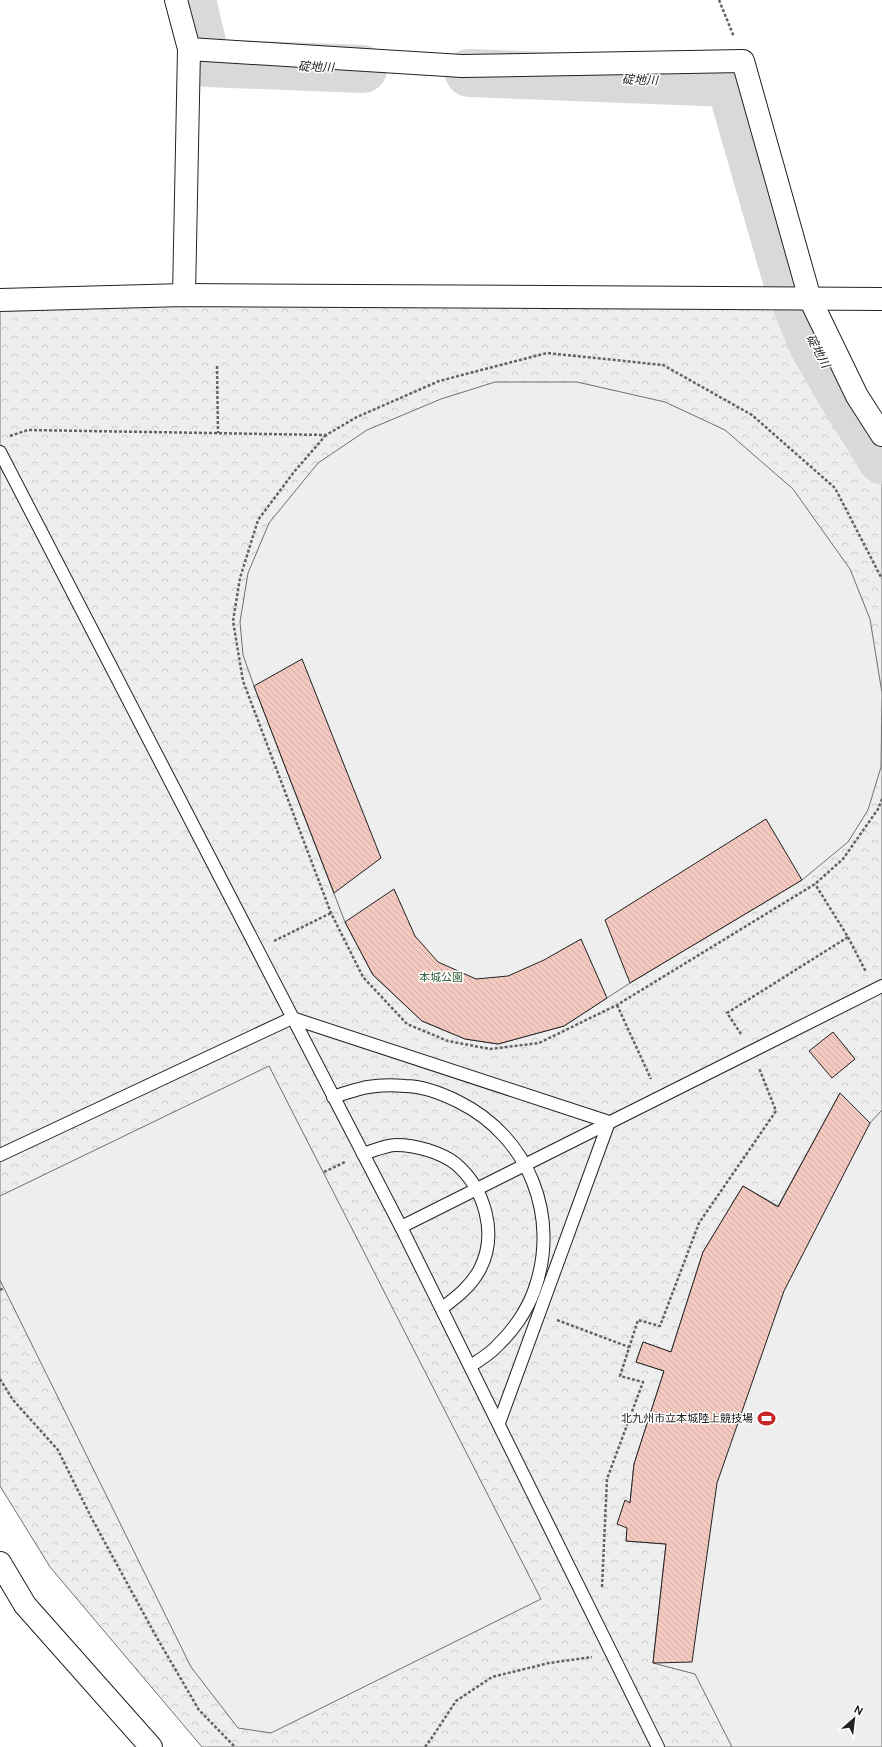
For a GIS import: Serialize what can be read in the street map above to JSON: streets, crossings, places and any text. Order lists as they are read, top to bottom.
{
  "water": ["碇地川"],
  "parks": ["本城公園"],
  "places": {
    "sports": ["北九州市立本城陸上競技場"]
  },
  "north": "top right"
}
